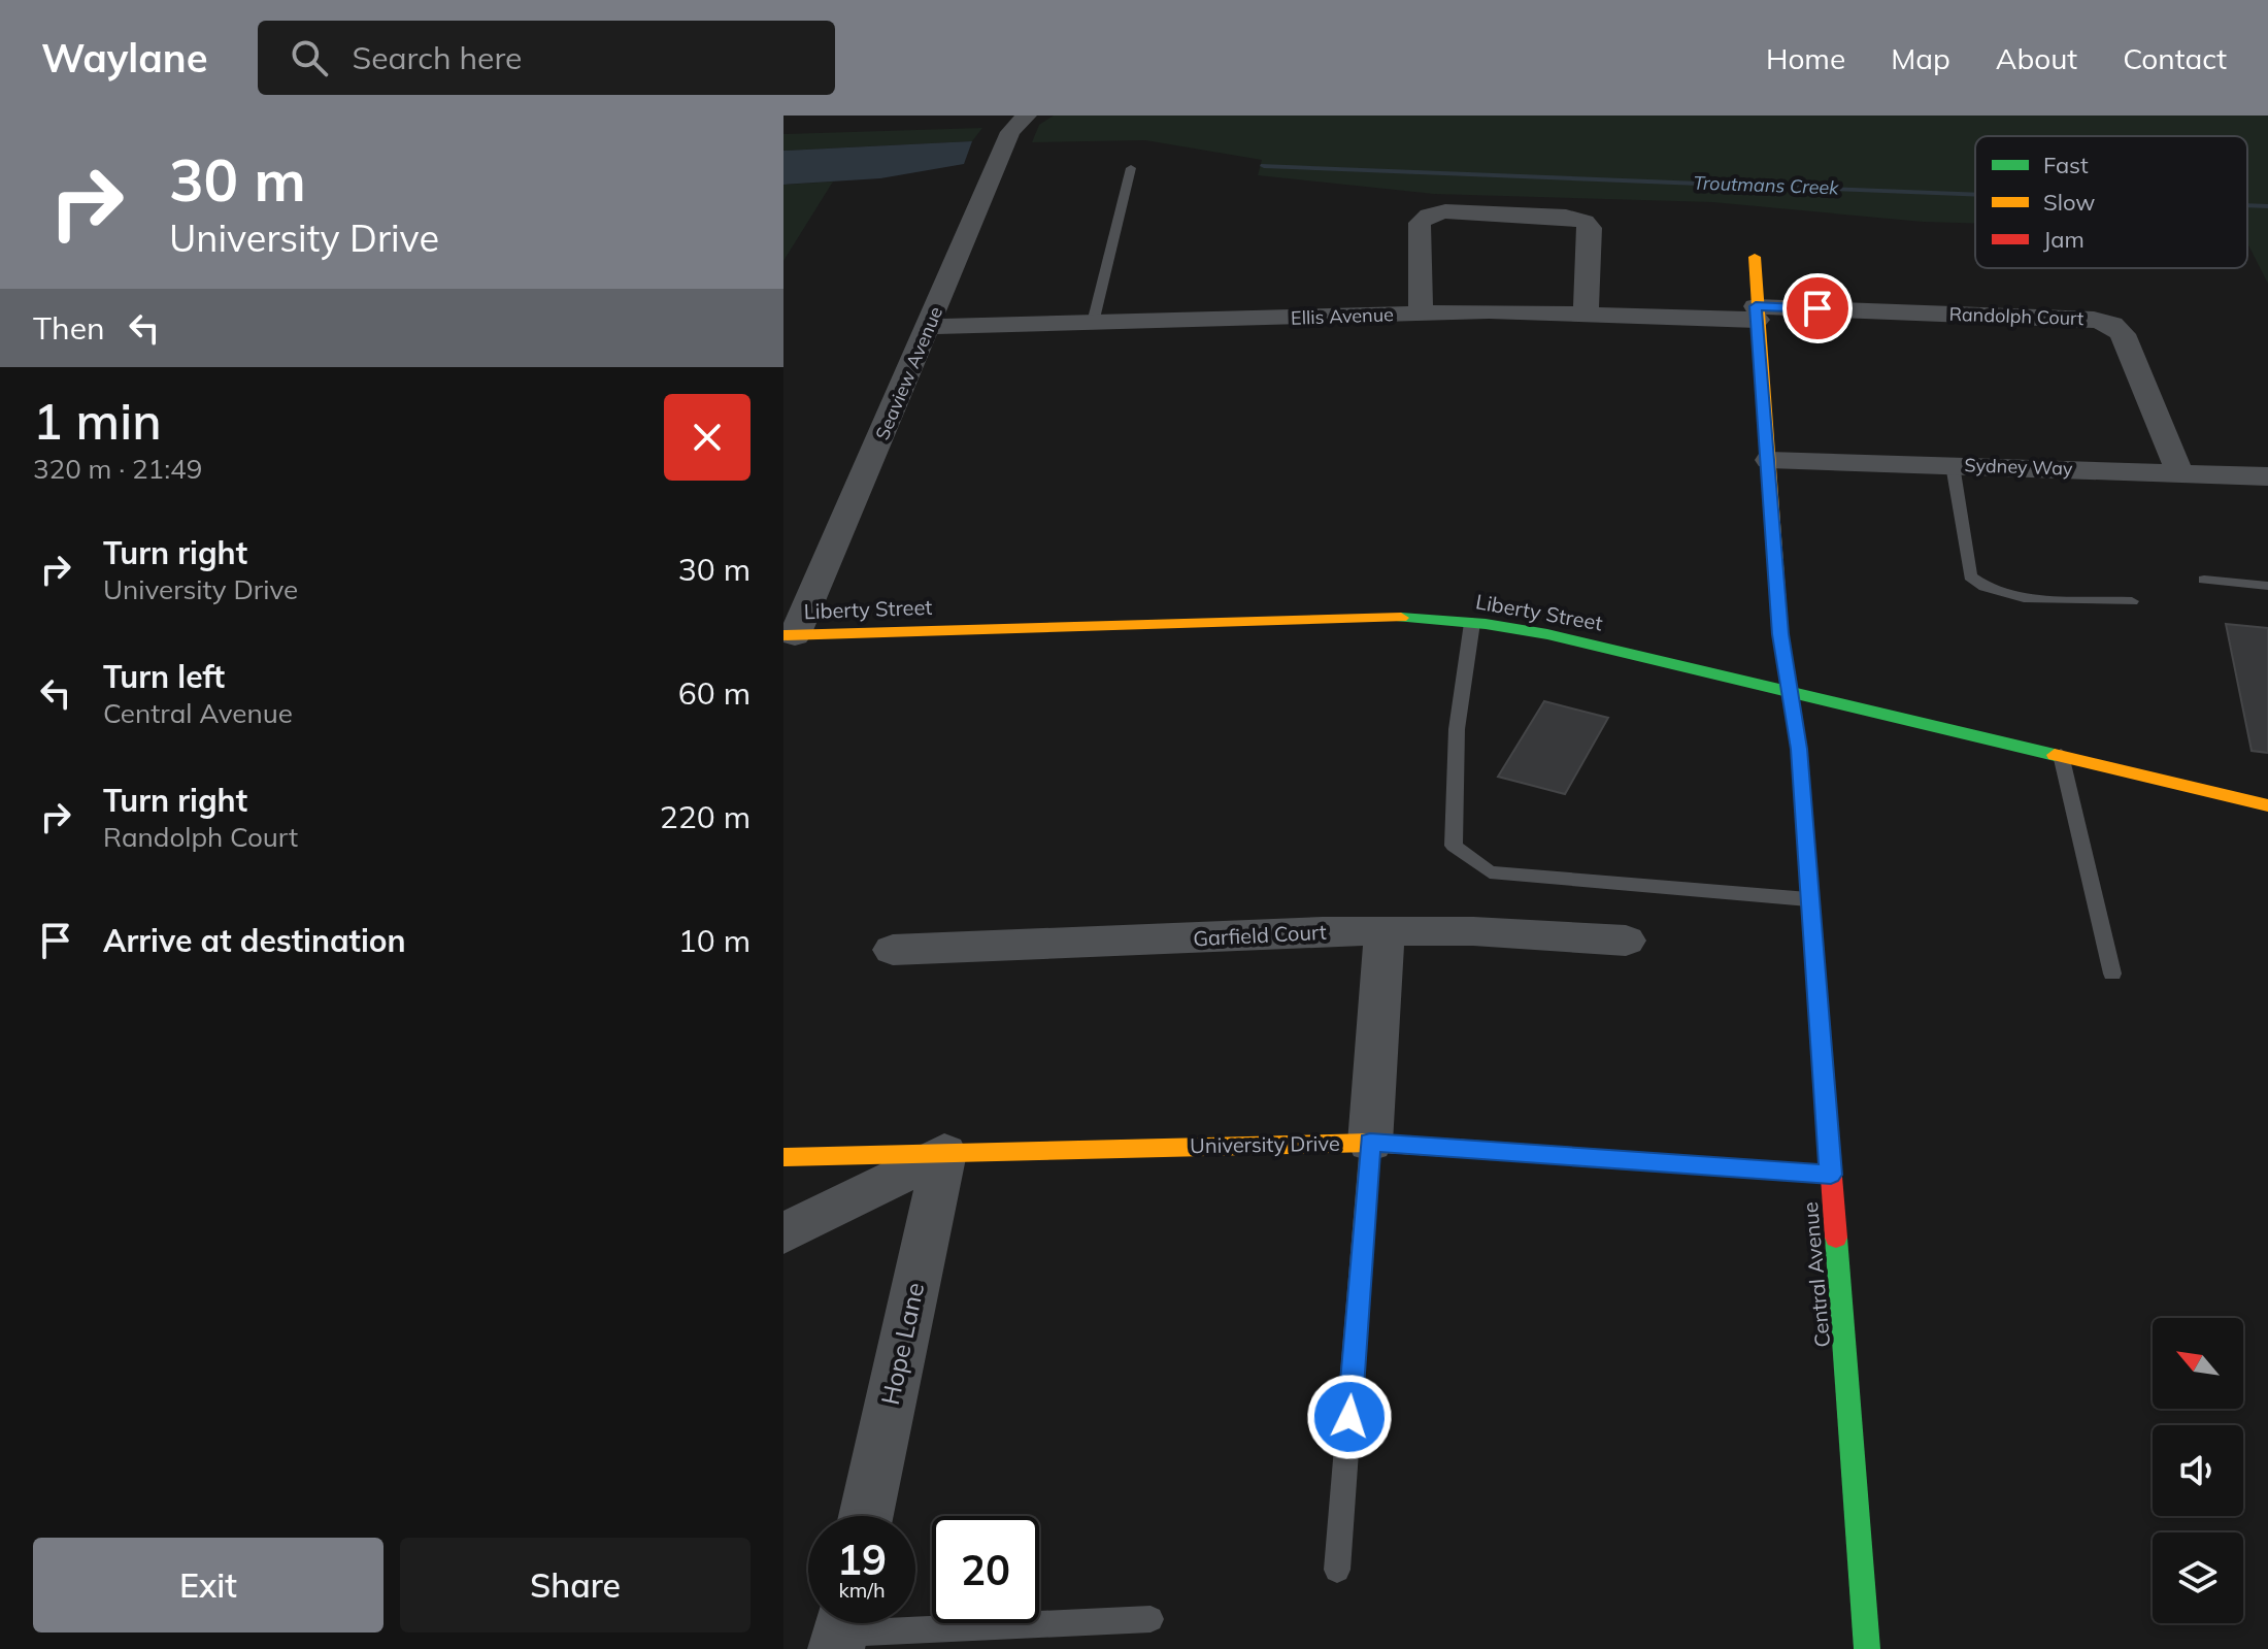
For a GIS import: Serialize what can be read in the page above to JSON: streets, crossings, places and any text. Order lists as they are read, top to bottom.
{
  "streets": {
    "street": [
      "Ellis Avenue",
      "Randolph Court",
      "Seaview Avenue",
      "Sydney Way",
      "Liberty Street",
      "Garfield Court",
      "University Drive",
      "Central Avenue",
      "Hope Lane"
    ]
  },
  "crossings": [
    ["Ellis Avenue", "Randolph Court"],
    ["Ellis Avenue", "Seaview Avenue"],
    ["Ellis Avenue", "Central Avenue"],
    ["Randolph Court", "Sydney Way"],
    ["Randolph Court", "Central Avenue"],
    ["Seaview Avenue", "Liberty Street"],
    ["Sydney Way", "Central Avenue"],
    ["Liberty Street", "Central Avenue"],
    ["University Drive", "Central Avenue"],
    ["University Drive", "Hope Lane"]
  ],
  "water": ["Troutmans Creek"],
  "legend": ["Fast", "Slow", "Jam"],
  "north": "top left",
  "page": {
    "header": "Waylane",
    "search": "Search here",
    "nav": [
      "Home",
      "Map",
      "About",
      "Contact"
    ],
    "turn": ["30 m", "University Drive"],
    "then": "Then",
    "heading": ["1 min", "320 m · 21:49"],
    "list": [
      {
        "name": "Turn right",
        "note": "University Drive",
        "value": "30 m"
      },
      {
        "name": "Turn left",
        "note": "Central Avenue",
        "value": "60 m"
      },
      {
        "name": "Turn right",
        "note": "Randolph Court",
        "value": "220 m"
      },
      {
        "name": "Arrive at destination",
        "value": "10 m"
      }
    ],
    "speed": "19 km/h",
    "limit": "20",
    "buttons": ["Exit", "Share"]
  }
}
